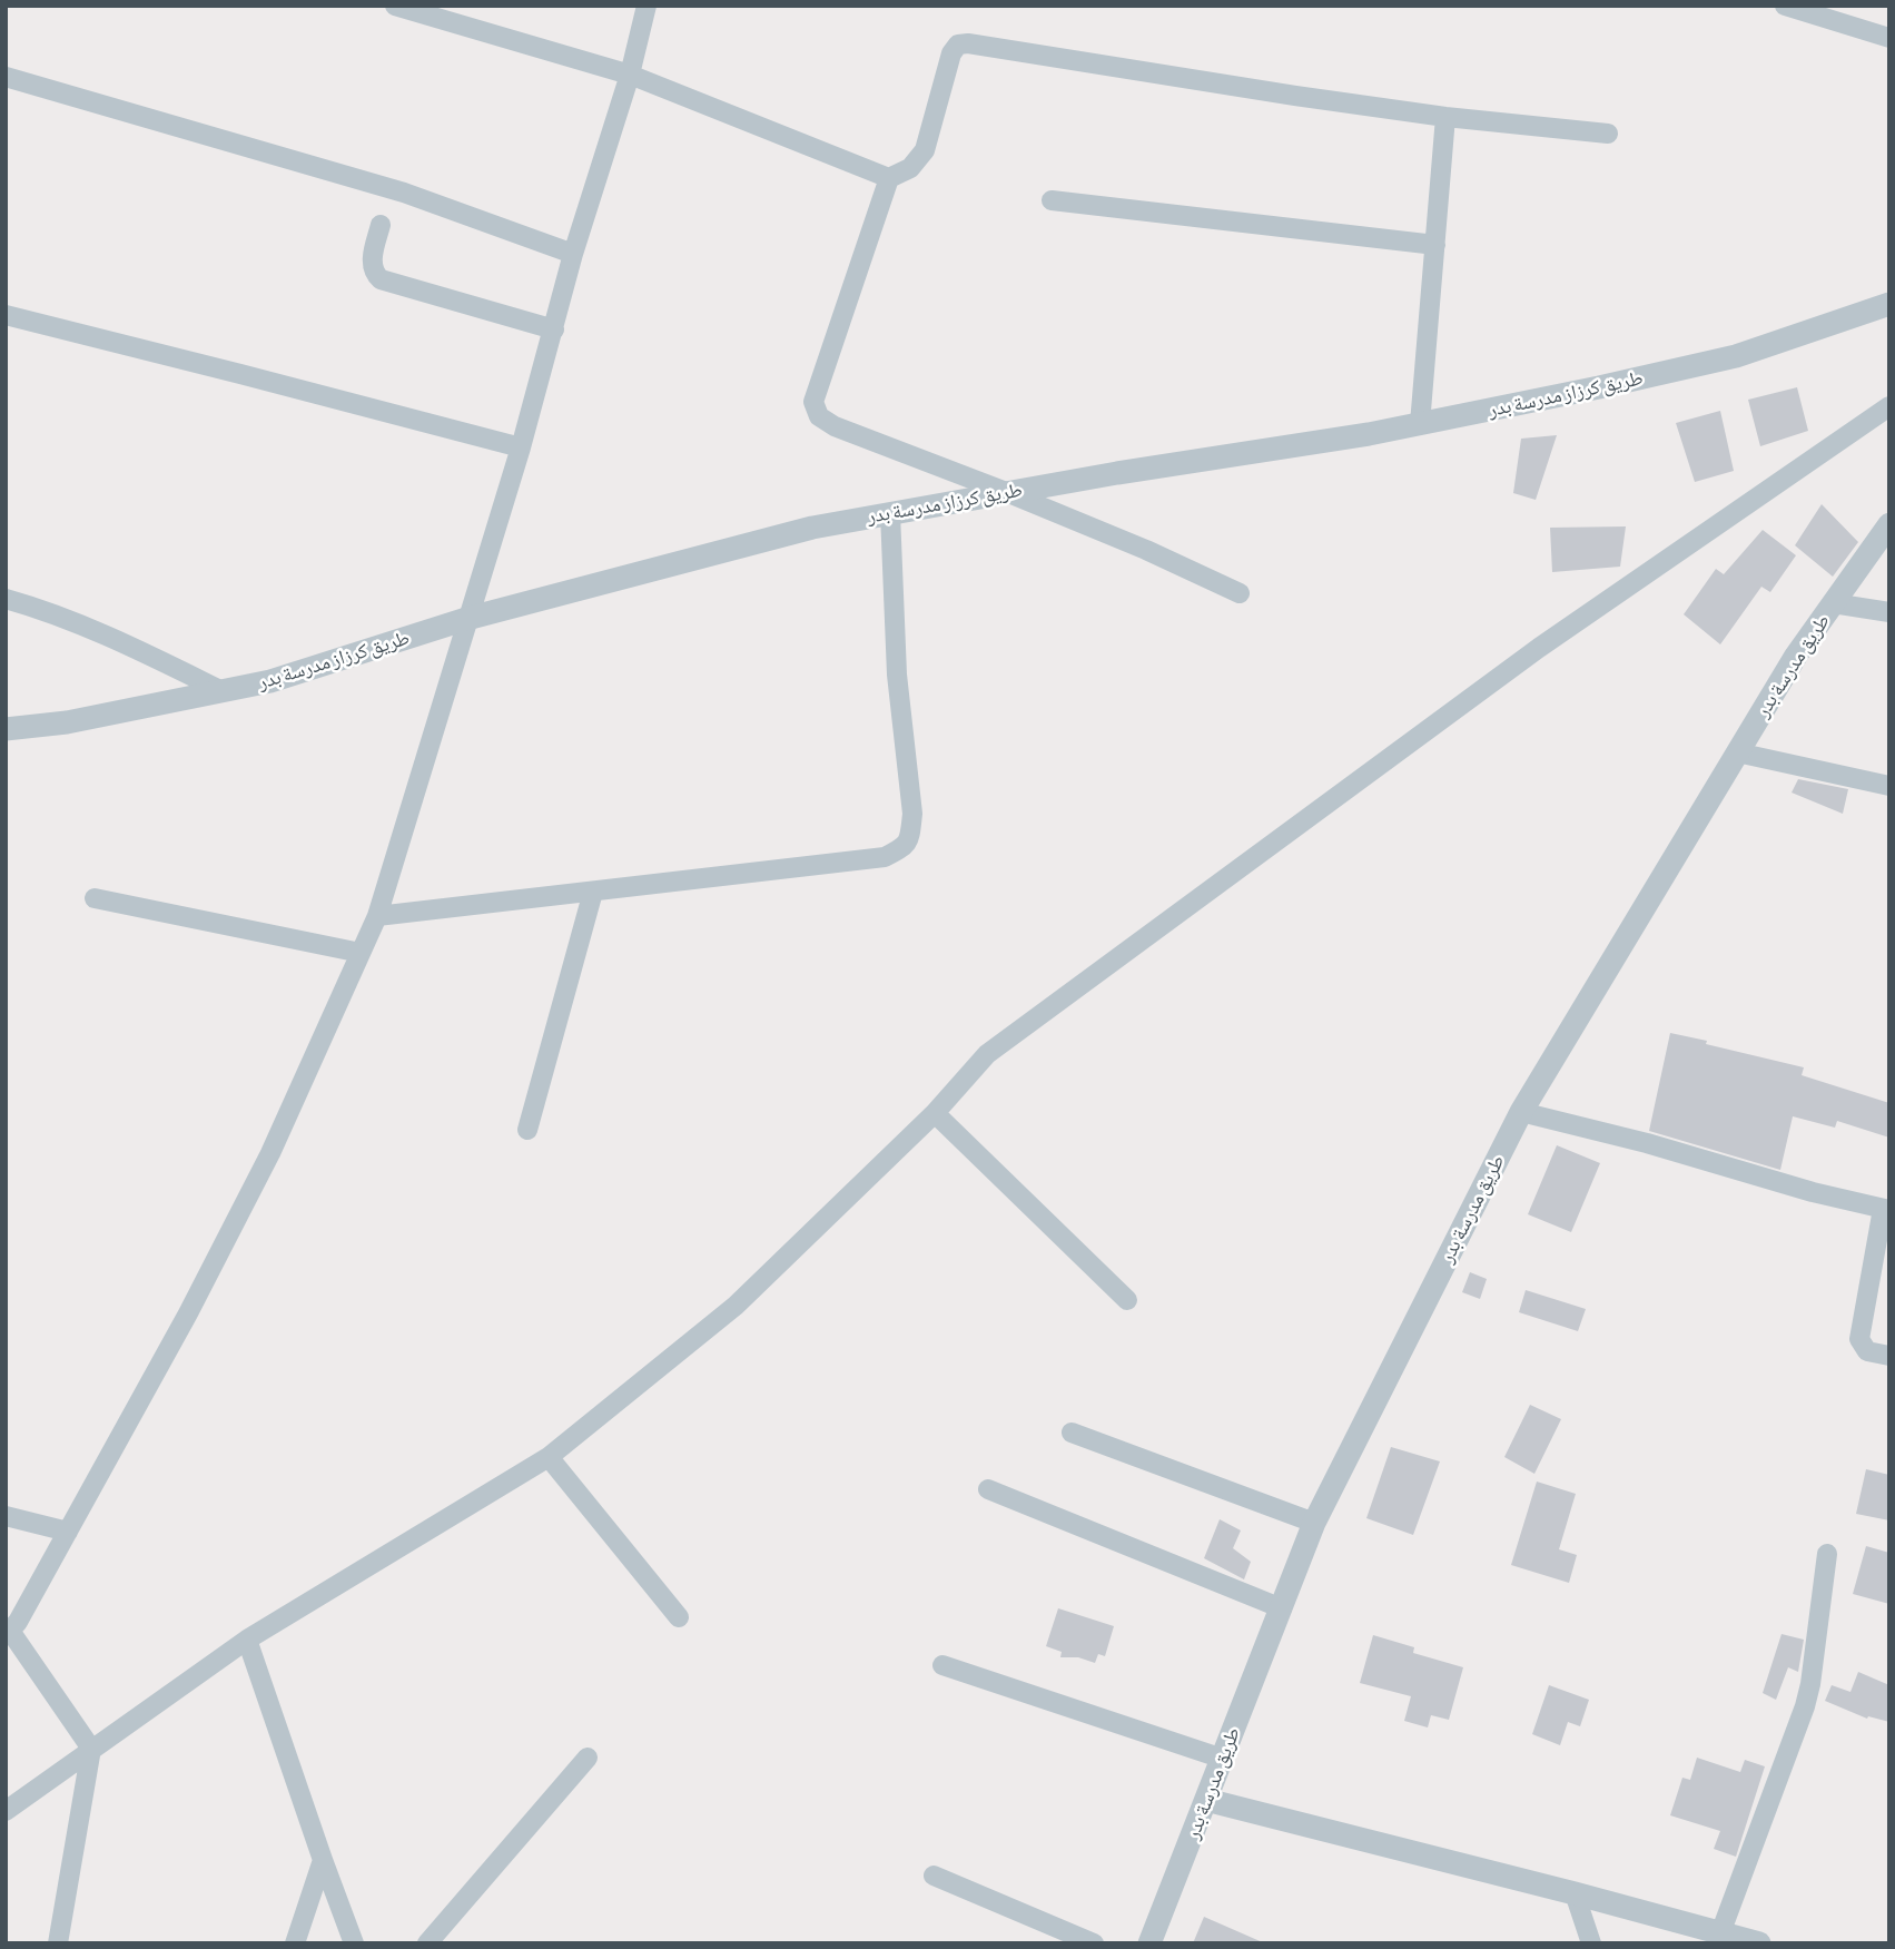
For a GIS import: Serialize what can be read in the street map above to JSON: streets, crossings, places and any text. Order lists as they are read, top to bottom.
{
  "streets": {
    "street": ["طريق كرزاز مدرسة بدر", "طريق مدرسة بدر"]
  }
}
